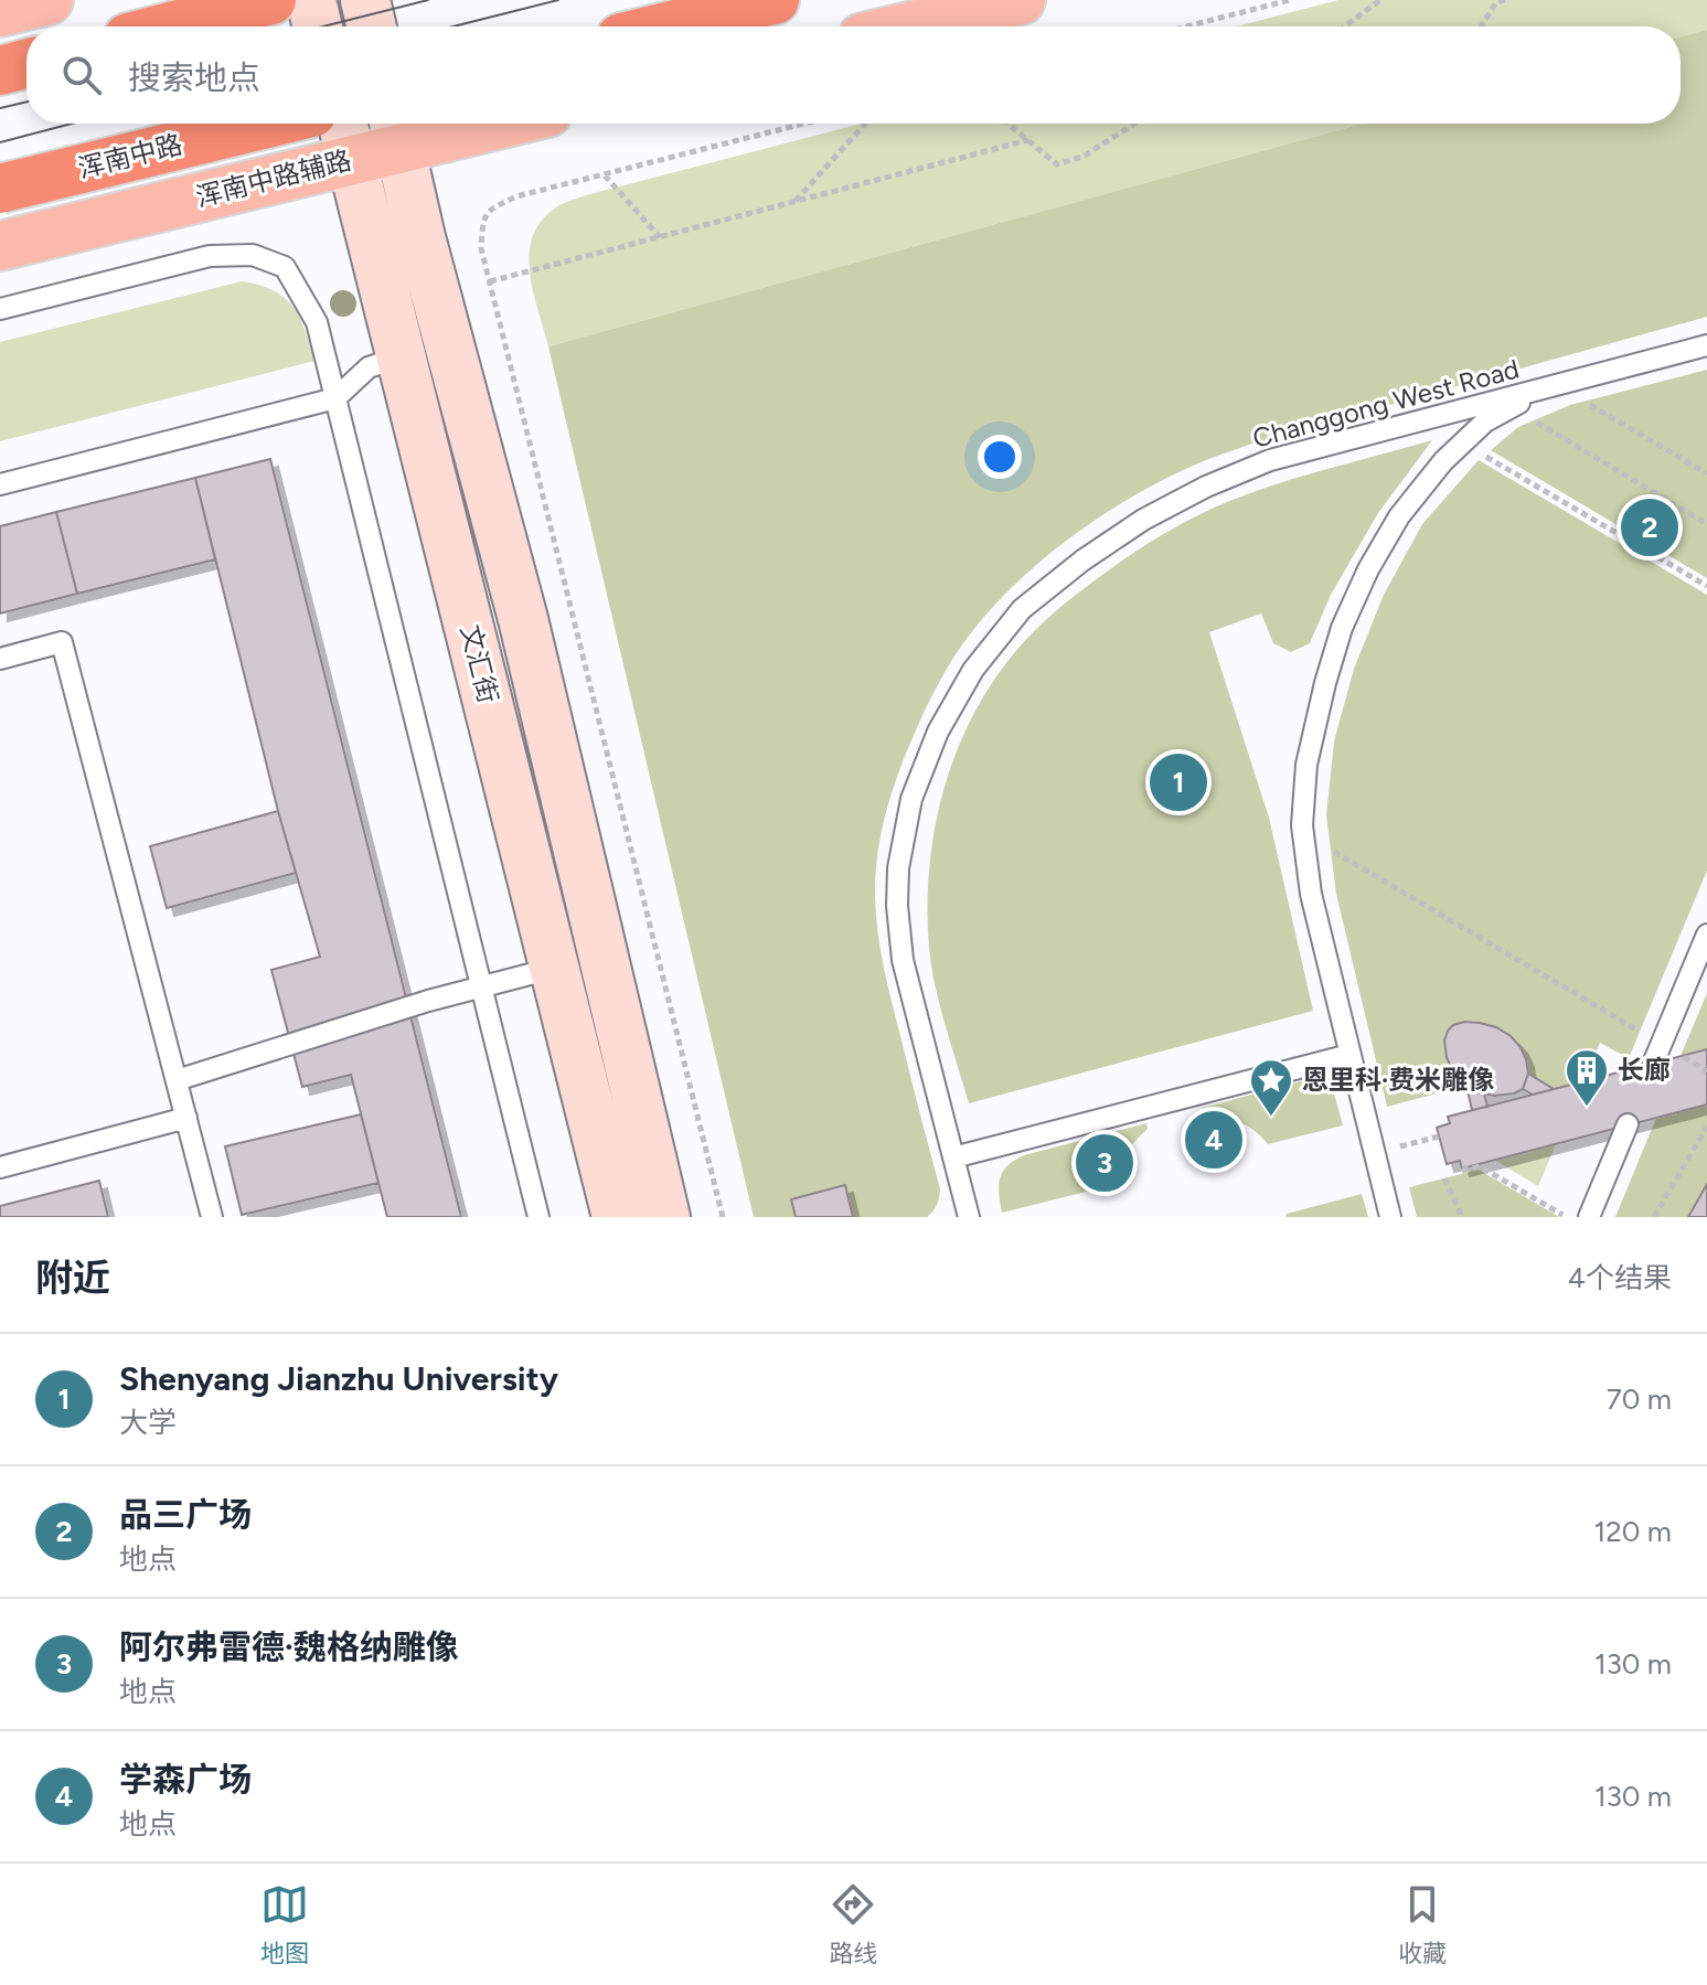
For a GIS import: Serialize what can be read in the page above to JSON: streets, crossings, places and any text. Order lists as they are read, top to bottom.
{
  "streets": {
    "highway": ["浑南中路"],
    "main road": ["浑南中路辅路"],
    "street": ["文汇街"],
    "lane": ["Changgong West Road"]
  },
  "crossings": [
    ["浑南中路辅路", "文汇街"]
  ],
  "places": {
    "building": ["长廊"],
    "place": ["恩里科·费米雕像"]
  },
  "page": {
    "search": "搜索地点",
    "pins": [
      "2",
      "1",
      "4",
      "3"
    ],
    "heading": ["附近", "4个结果"],
    "list": [
      {
        "mark": "1",
        "name": "Shenyang Jianzhu University",
        "note": "大学",
        "value": "70 m"
      },
      {
        "mark": "2",
        "name": "品三广场",
        "note": "地点",
        "value": "120 m"
      },
      {
        "mark": "3",
        "name": "阿尔弗雷德·魏格纳雕像",
        "note": "地点",
        "value": "130 m"
      },
      {
        "mark": "4",
        "name": "学森广场",
        "note": "地点",
        "value": "130 m"
      }
    ],
    "nav": ["地图", "路线", "收藏"]
  }
}
